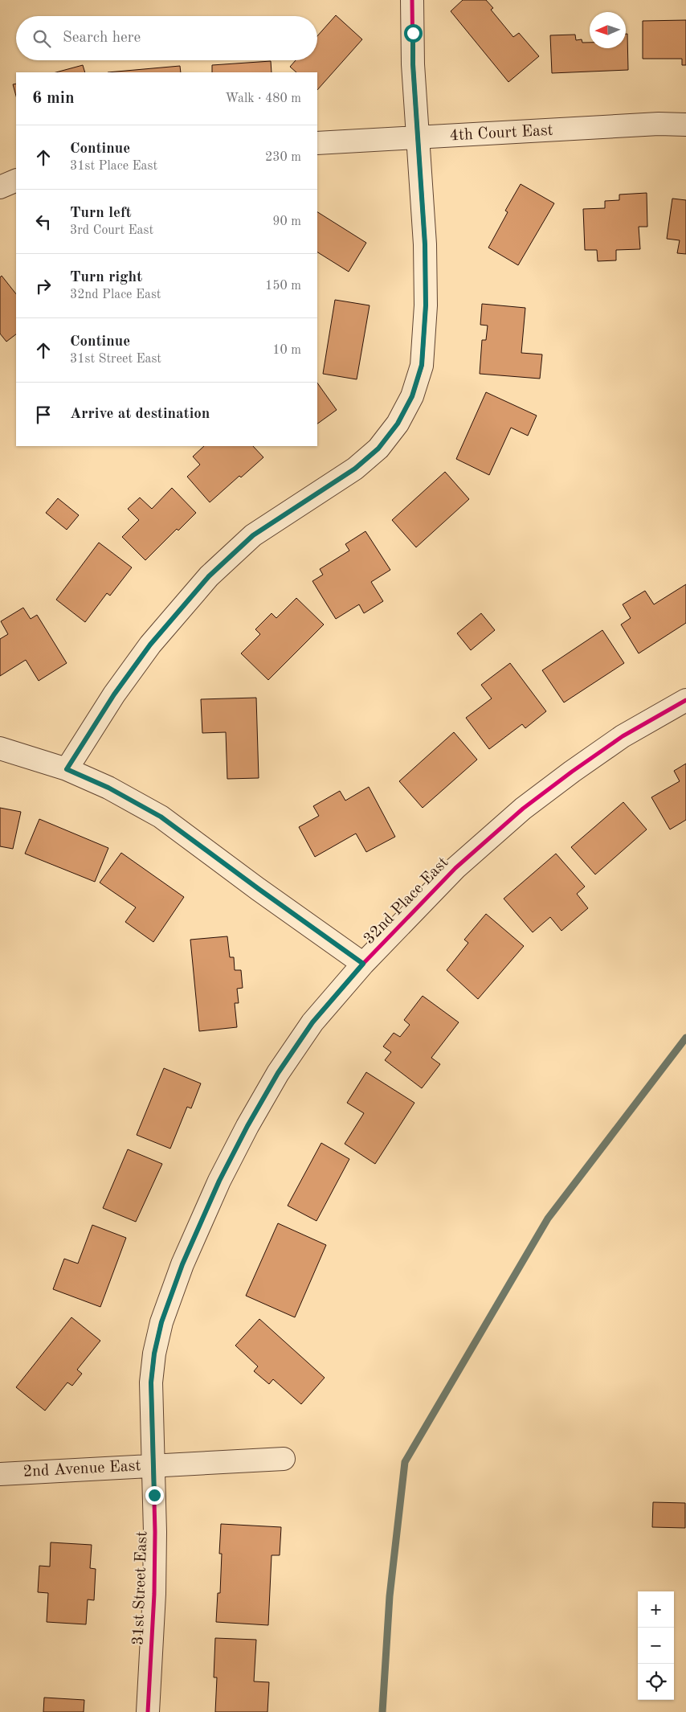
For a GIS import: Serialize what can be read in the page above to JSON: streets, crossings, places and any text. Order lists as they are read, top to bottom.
{
  "streets": {
    "street": [
      "4th Court East",
      "32nd Place East",
      "2nd Avenue East",
      "31st Street East"
    ]
  },
  "crossings": [
    ["32nd Place East", "2nd Avenue East"],
    ["32nd Place East", "31st Street East"],
    ["2nd Avenue East", "31st Street East"]
  ],
  "north": "left",
  "page": {
    "search": "Search here",
    "heading": ["6 min", "Walk · 480 m"],
    "list": [
      ["Continue", "31st Place East", "230 m"],
      ["Turn left", "3rd Court East", "90 m"],
      ["Turn right", "32nd Place East", "150 m"],
      ["Continue", "31st Street East", "10 m"],
      "Arrive at destination"
    ],
    "map_buttons": ["+", "−"]
  }
}
